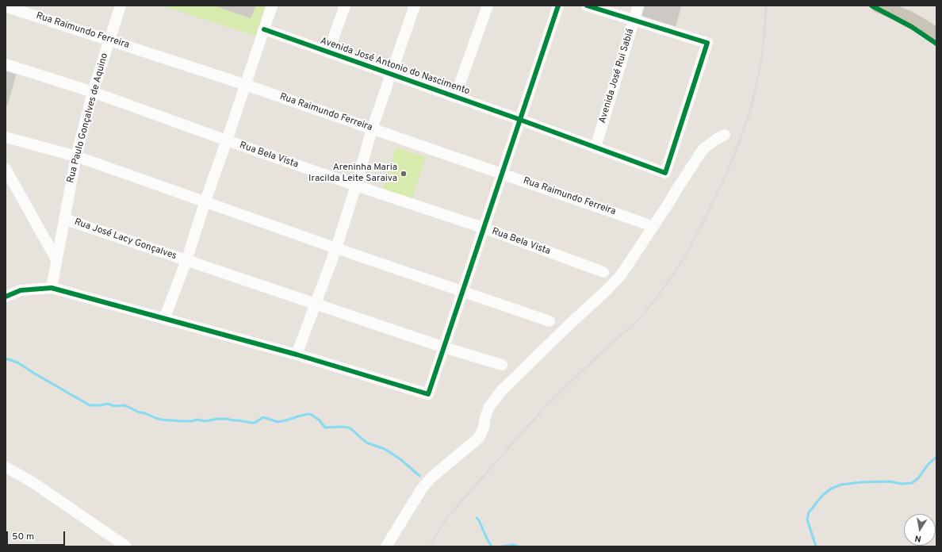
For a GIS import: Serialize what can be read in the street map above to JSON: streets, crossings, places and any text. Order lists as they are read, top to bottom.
{
  "streets": {
    "street": [
      "Rua Raimundo Ferreira",
      "Avenida José Antonio do Nascimento",
      "Avenida José Rui Sabiá",
      "Rua Paulo Gonçalves de Aquino",
      "Rua Bela Vista",
      "Rua José Lacy Gonçalves"
    ]
  },
  "crossings": [
    ["Rua Raimundo Ferreira", "Rua Paulo Gonçalves de Aquino"],
    ["Avenida José Antonio do Nascimento", "Avenida José Rui Sabiá"],
    ["Rua Paulo Gonçalves de Aquino", "Rua Bela Vista"],
    ["Rua Paulo Gonçalves de Aquino", "Rua José Lacy Gonçalves"]
  ],
  "places": ["Areninha Maria Iracilda Leite Saraiva"],
  "scale_bar": "50 m",
  "north": "bottom"
}
